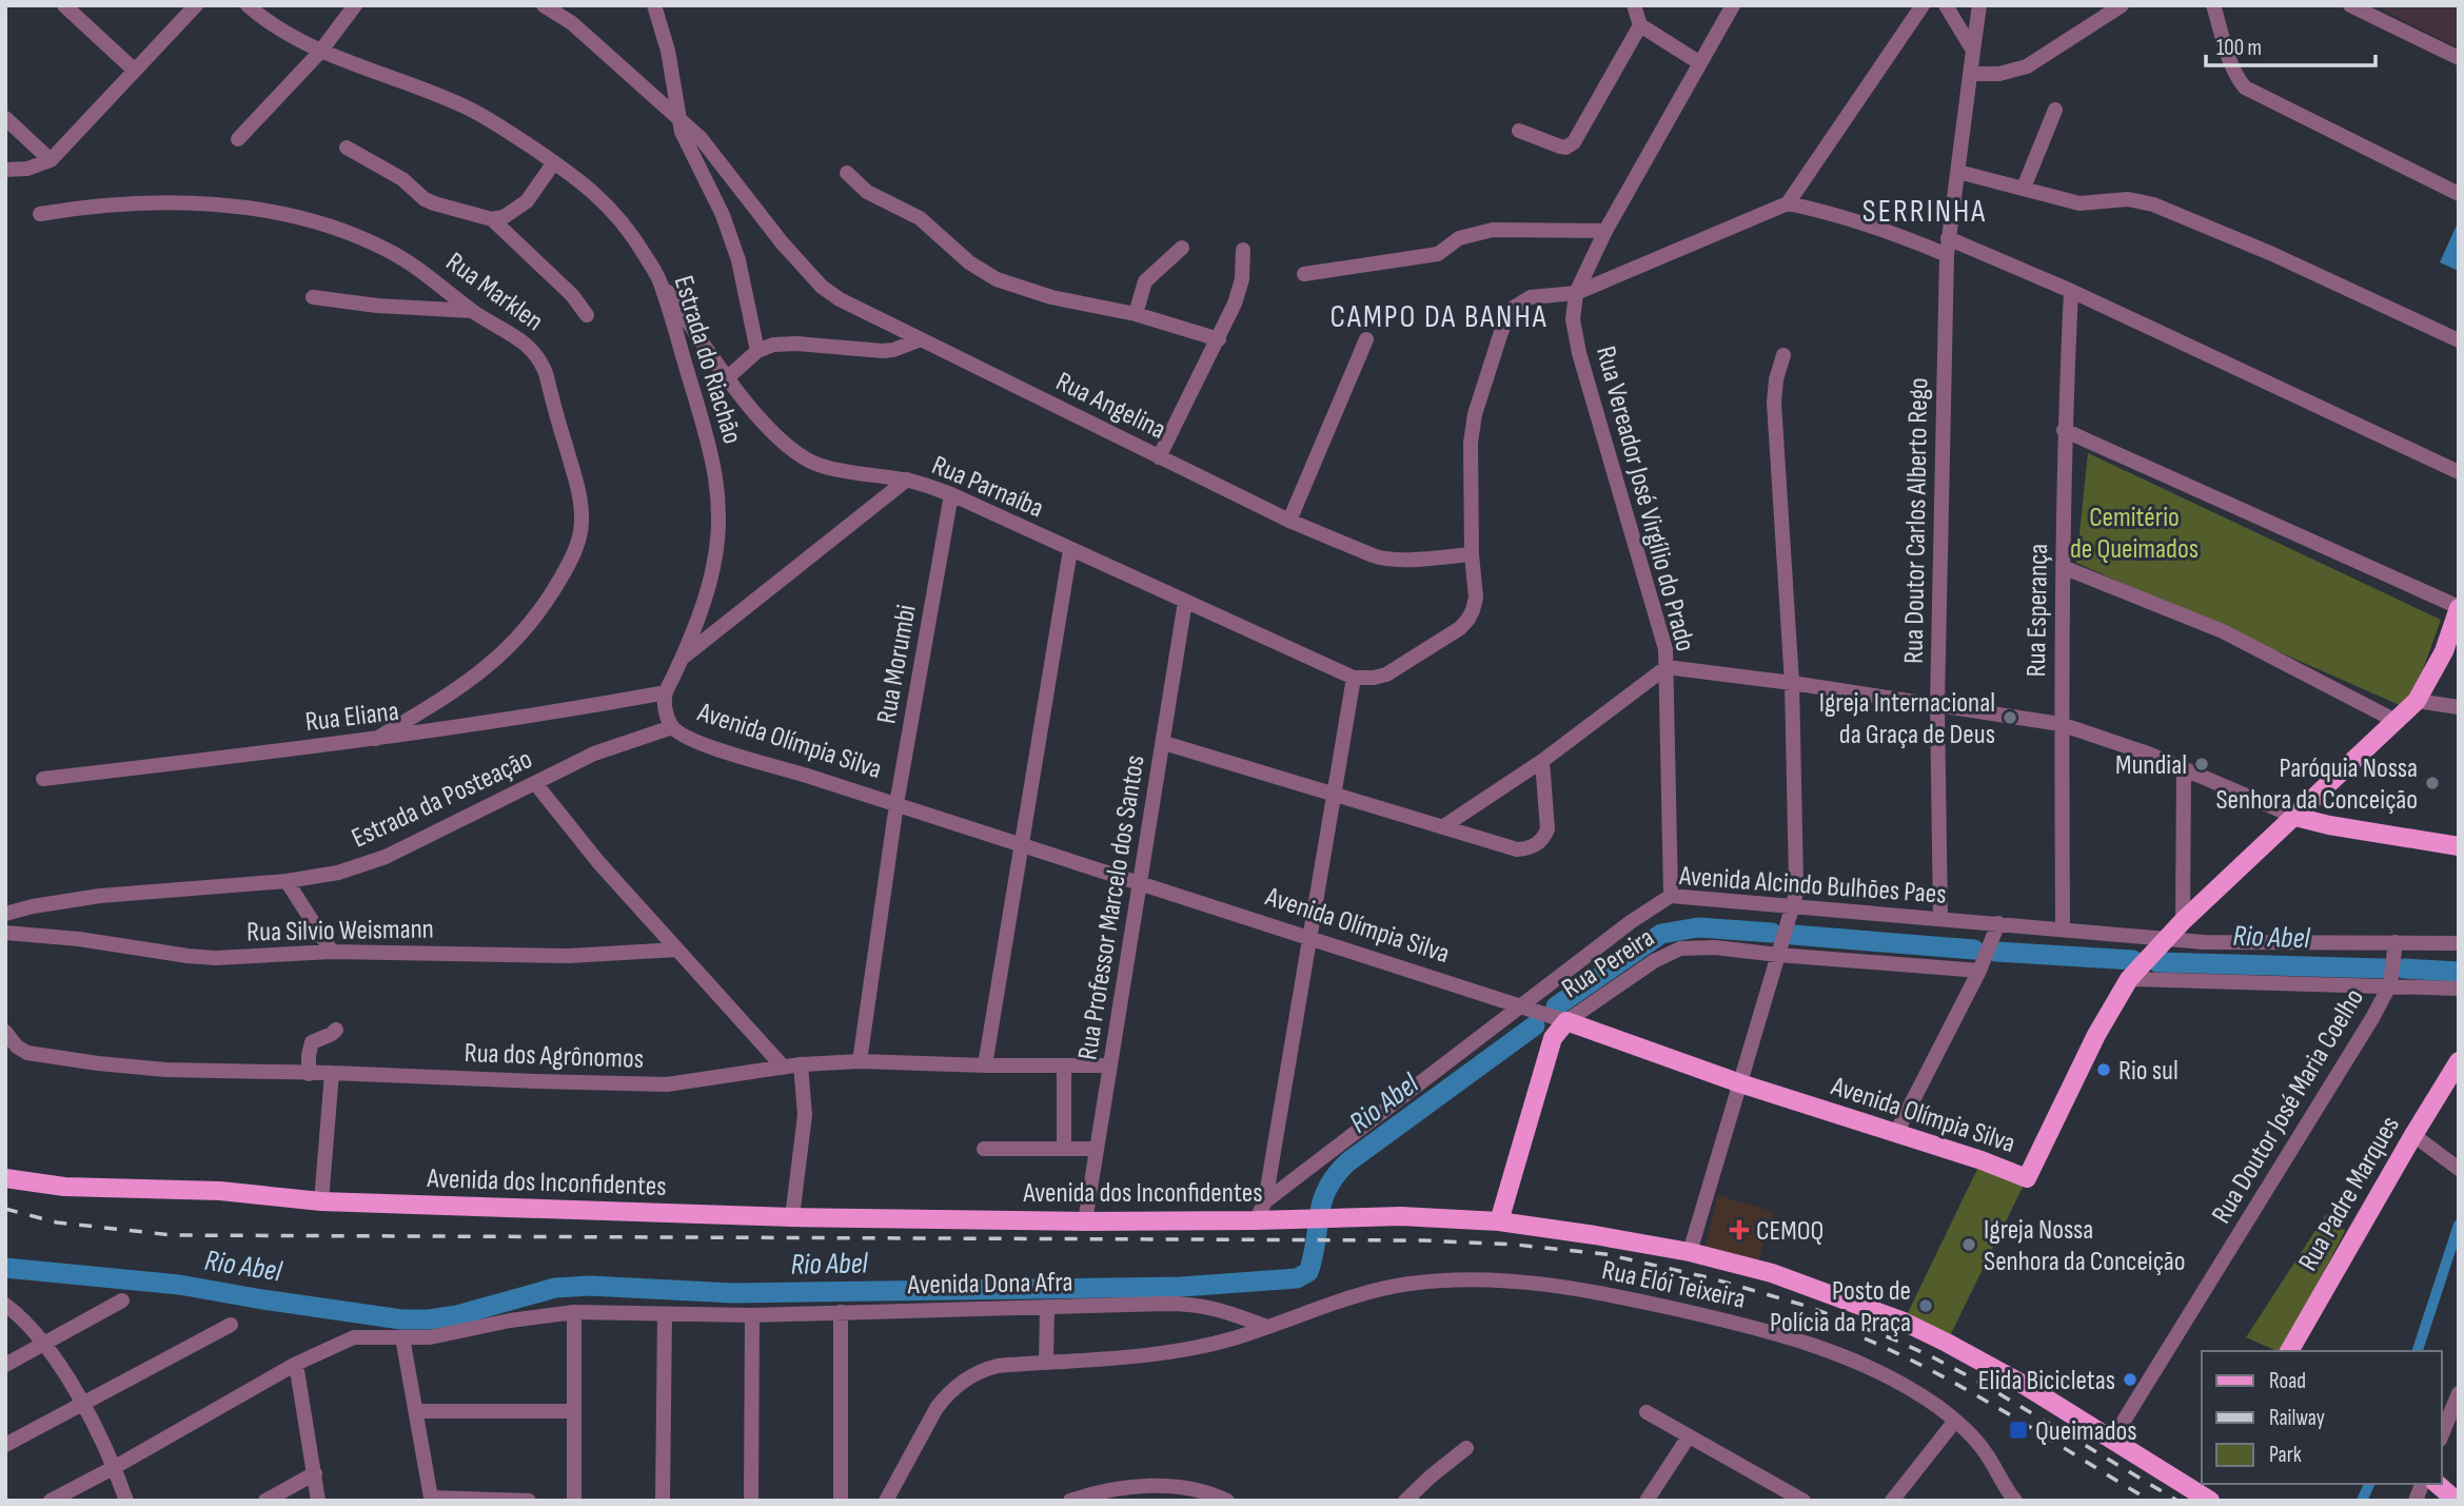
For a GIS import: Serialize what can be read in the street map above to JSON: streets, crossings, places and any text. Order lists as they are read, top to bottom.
{
  "streets": {
    "main road": [
      "Avenida Olímpia Silva",
      "Rua Pereira",
      "Avenida dos Inconfidentes",
      "Rua Padre Marques"
    ],
    "street": [
      "Rua Marklen",
      "Estrada do Riachão",
      "Rua Angelina",
      "Rua Parnaíba",
      "Rua Vereador José Virgílio do Prado",
      "Rua Doutor Carlos Alberto Rego",
      "Rua Esperança",
      "Rua Morumbi",
      "Rua Eliana",
      "Estrada da Posteação",
      "Avenida Alcindo Bulhões Paes",
      "Rua Professor Marcelo dos Santos",
      "Rua Silvio Weismann",
      "Rua dos Agrônomos",
      "Rua Doutor José Maria Coelho",
      "Avenida Dona Afra",
      "Rua Elói Teixeira"
    ]
  },
  "crossings": [
    ["Rua Marklen", "Rua Eliana"],
    ["Estrada do Riachão", "Rua Parnaíba"],
    ["Estrada do Riachão", "Rua Eliana"],
    ["Rua Parnaíba", "Rua Morumbi"],
    ["Rua Parnaíba", "Rua Professor Marcelo dos Santos"],
    ["Rua Vereador José Virgílio do Prado", "Avenida Alcindo Bulhões Paes"],
    ["Rua Doutor Carlos Alberto Rego", "Avenida Alcindo Bulhões Paes"],
    ["Rua Esperança", "Avenida Alcindo Bulhões Paes"],
    ["Rua Morumbi", "Avenida Olímpia Silva"],
    ["Rua Morumbi", "Rua dos Agrônomos"],
    ["Avenida Olímpia Silva", "Estrada da Posteação"],
    ["Avenida Olímpia Silva", "Avenida Alcindo Bulhões Paes"],
    ["Avenida Olímpia Silva", "Rua Professor Marcelo dos Santos"],
    ["Avenida Olímpia Silva", "Rua Pereira"],
    ["Avenida Alcindo Bulhões Paes", "Rua Doutor José Maria Coelho"],
    ["Rua Professor Marcelo dos Santos", "Rua dos Agrônomos"],
    ["Rua Professor Marcelo dos Santos", "Avenida dos Inconfidentes"],
    ["Rua Pereira", "Avenida dos Inconfidentes"],
    ["Rua Doutor José Maria Coelho", "Avenida dos Inconfidentes"],
    ["Avenida Dona Afra", "Rua Elói Teixeira"]
  ],
  "districts": ["SERRINHA", "CAMPO DA BANHA"],
  "water": ["Rio Abel"],
  "parks": ["Cemitério de Queimados"],
  "places": {
    "other": [
      "Igreja Internacional da Graça de Deus",
      "Mundial",
      "Paróquia Nossa Senhora da Conceição",
      "Rio sul",
      "Igreja Nossa Senhora da Conceição",
      "Posto de Polícia da Praça",
      "Elida Bicicletas"
    ],
    "health": ["CEMOQ"],
    "transit": ["Queimados"]
  },
  "legend": ["Road", "Railway", "Park"],
  "scale_bar": "100 m"
}
